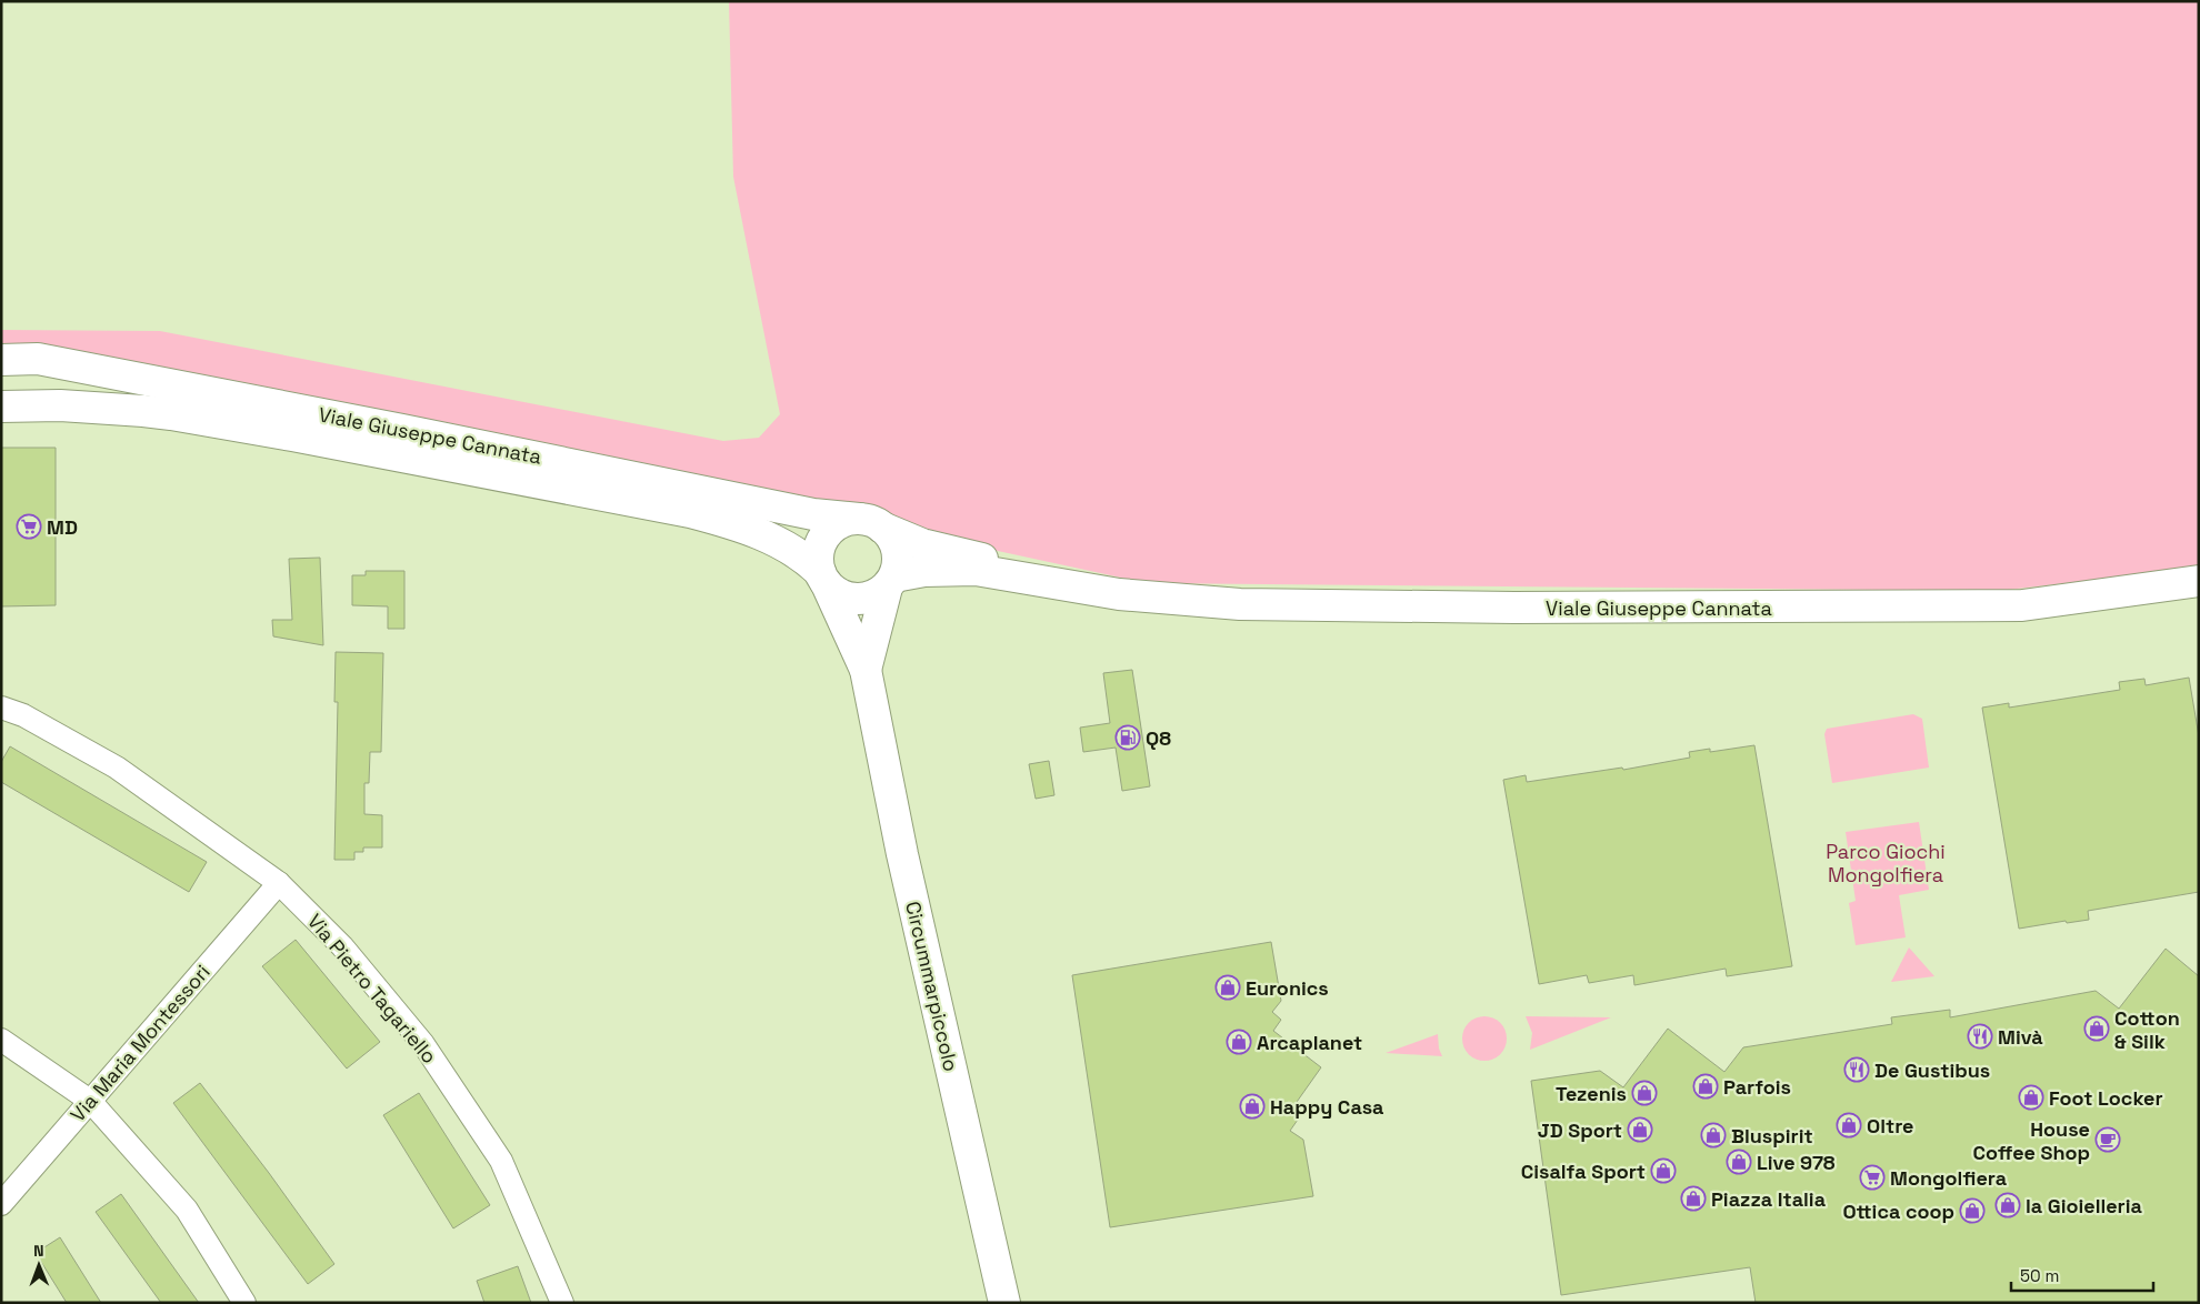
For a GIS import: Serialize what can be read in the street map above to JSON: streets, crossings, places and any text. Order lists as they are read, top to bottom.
{
  "streets": {
    "street": [
      "Viale Giuseppe Cannata",
      "Circummarpiccolo",
      "Via Pietro Tagariello",
      "Via Maria Montessori"
    ]
  },
  "crossings": [
    ["Viale Giuseppe Cannata", "Circummarpiccolo"],
    ["Via Pietro Tagariello", "Via Maria Montessori"]
  ],
  "parks": ["Parco Giochi Mongolfiera"],
  "places": {
    "supermarket": ["MD", "Mongolfiera"],
    "fuel station": ["Q8"],
    "shop": [
      "Euronics",
      "Cotton & Silk",
      "Arcaplanet",
      "Parfois",
      "Tezenis",
      "Foot Locker",
      "Happy Casa",
      "Oltre",
      "JD Sport",
      "Bluspirit",
      "Live 978",
      "Cisalfa Sport",
      "Piazza Italia",
      "la Gioielleria",
      "Ottica coop"
    ],
    "restaurant": ["Mivà", "De Gustibus"],
    "cafe": ["House Coffee Shop"]
  },
  "scale_bar": "50 m",
  "north": "top"
}
